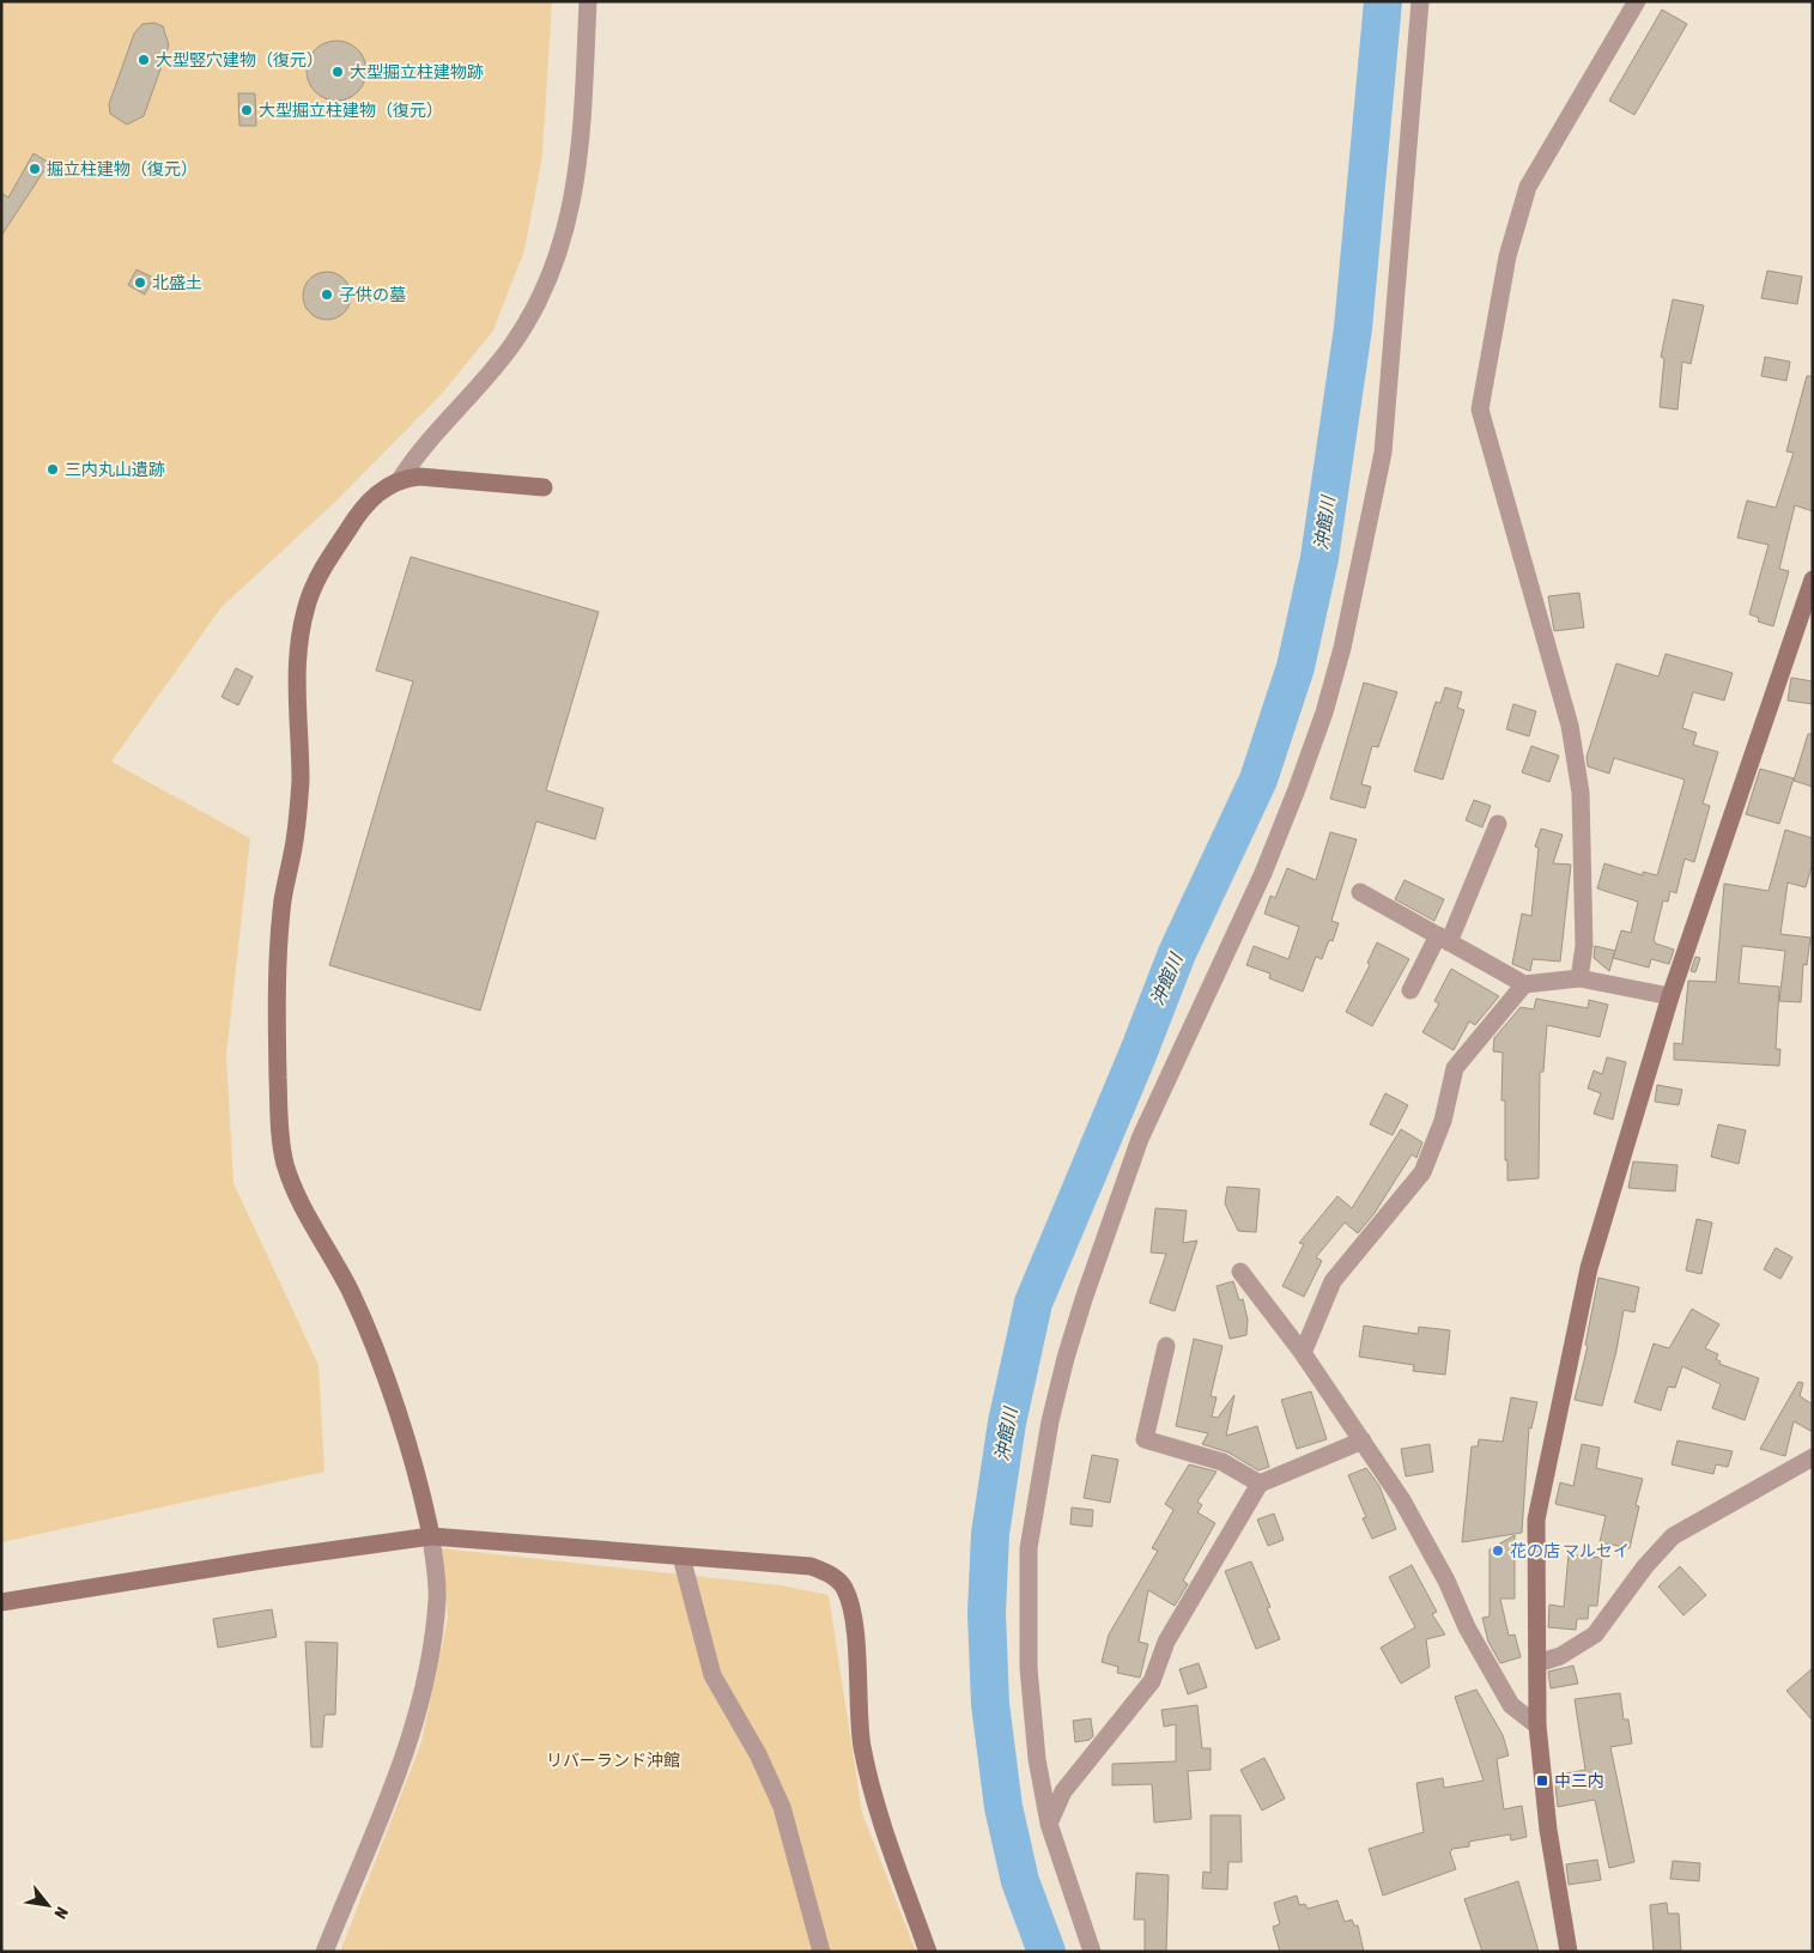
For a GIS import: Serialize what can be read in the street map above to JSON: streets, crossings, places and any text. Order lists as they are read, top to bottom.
{
  "water": ["沖館川"],
  "parks": ["リバーランド沖館"],
  "places": {
    "other": [
      "大型竪穴建物（復元）",
      "大型掘立柱建物跡",
      "大型掘立柱建物（復元）",
      "掘立柱建物（復元）",
      "北盛土",
      "子供の墓",
      "三内丸山遺跡",
      "花の店 マルセイ"
    ],
    "transit": ["中三内"]
  },
  "north": "bottom right"
}
